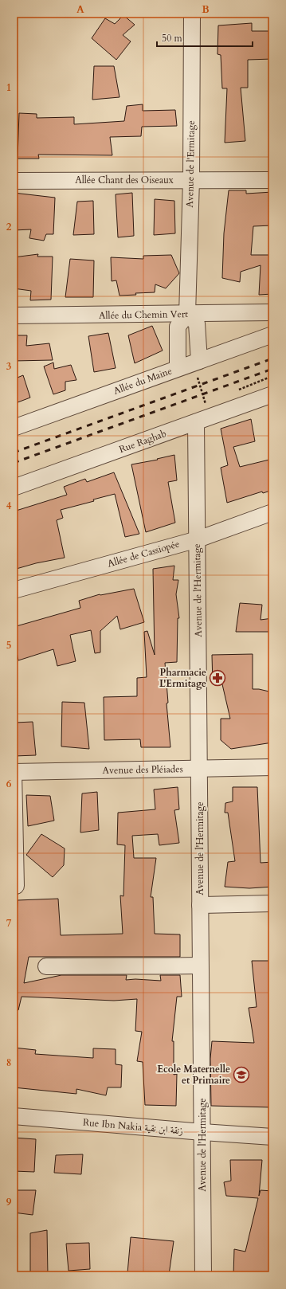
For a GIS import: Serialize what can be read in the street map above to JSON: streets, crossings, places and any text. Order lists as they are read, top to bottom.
{
  "streets": {
    "street": [
      "Avenue de l'Ermitage",
      "Allée Chant des Oiseaux",
      "Allée du Chemin Vert",
      "Allée du Maine",
      "Rue Raghab",
      "Allée de Cassiopée",
      "Avenue de l'Hermitage",
      "Avenue des Pléiades",
      "Rue Ibn Nakia زنقة ابن نقية"
    ]
  },
  "crossings": [
    ["Avenue de l'Ermitage", "Allée Chant des Oiseaux"],
    ["Avenue de l'Ermitage", "Allée du Chemin Vert"],
    ["Rue Raghab", "Avenue de l'Hermitage"],
    ["Allée de Cassiopée", "Avenue de l'Hermitage"],
    ["Avenue de l'Hermitage", "Avenue des Pléiades"],
    ["Avenue de l'Hermitage", "Rue Ibn Nakia زنقة ابن نقية"]
  ],
  "places": {
    "pharmacy": ["Pharmacie L'Ermitage"],
    "school or university": ["Ecole Maternelle et Primaire"]
  },
  "scale_bar": "50 m",
  "grid": {
    "columns": ["A", "B"],
    "rows": [
      "1",
      "2",
      "3",
      "4",
      "5",
      "6",
      "7",
      "8",
      "9"
    ]
  }
}
